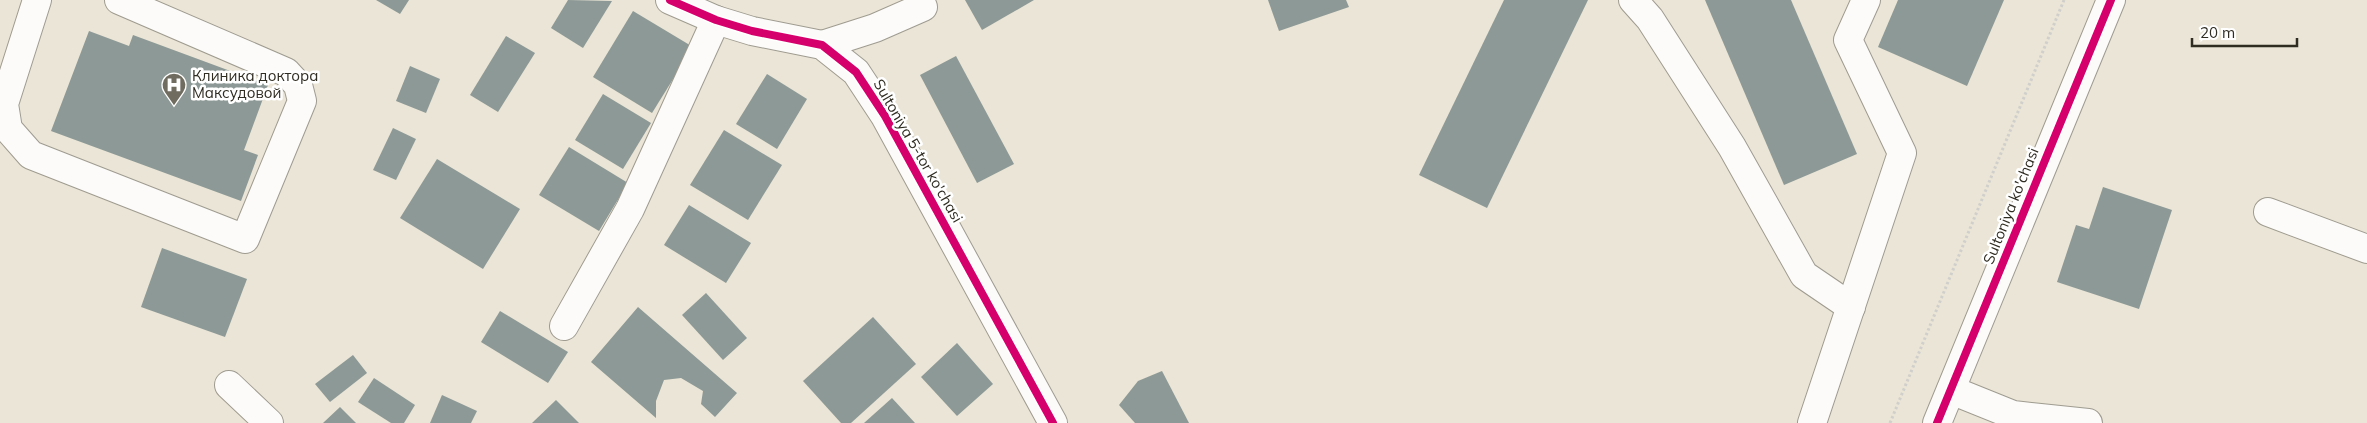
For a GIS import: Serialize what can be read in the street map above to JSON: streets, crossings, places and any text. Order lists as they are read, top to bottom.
{
  "streets": {
    "street": ["Sultoniya 5-tor ko'chasi", "Sultoniya ko'chasi"]
  },
  "places": {
    "hospital": ["Клиника доктора Максудовой"]
  },
  "scale_bar": "20 m"
}
